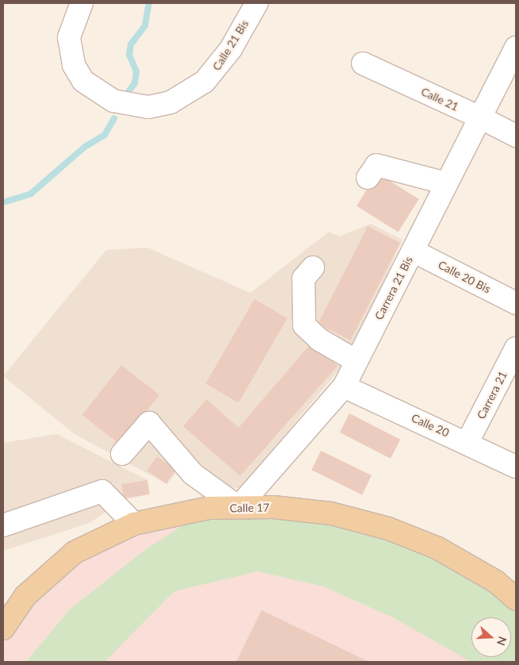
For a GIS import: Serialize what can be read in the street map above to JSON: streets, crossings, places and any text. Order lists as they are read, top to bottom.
{
  "streets": {
    "main road": ["Calle 17"],
    "street": [
      "Calle 21 Bis",
      "Calle 21",
      "Calle 20 Bis",
      "Carrera 21 Bis",
      "Carrera 21",
      "Calle 20"
    ]
  },
  "crossings": [
    ["Calle 21", "Carrera 21 Bis"],
    ["Calle 20 Bis", "Carrera 21 Bis"],
    ["Carrera 21 Bis", "Calle 20"],
    ["Carrera 21 Bis", "Calle 17"],
    ["Carrera 21", "Calle 20"]
  ],
  "north": "right"
}
